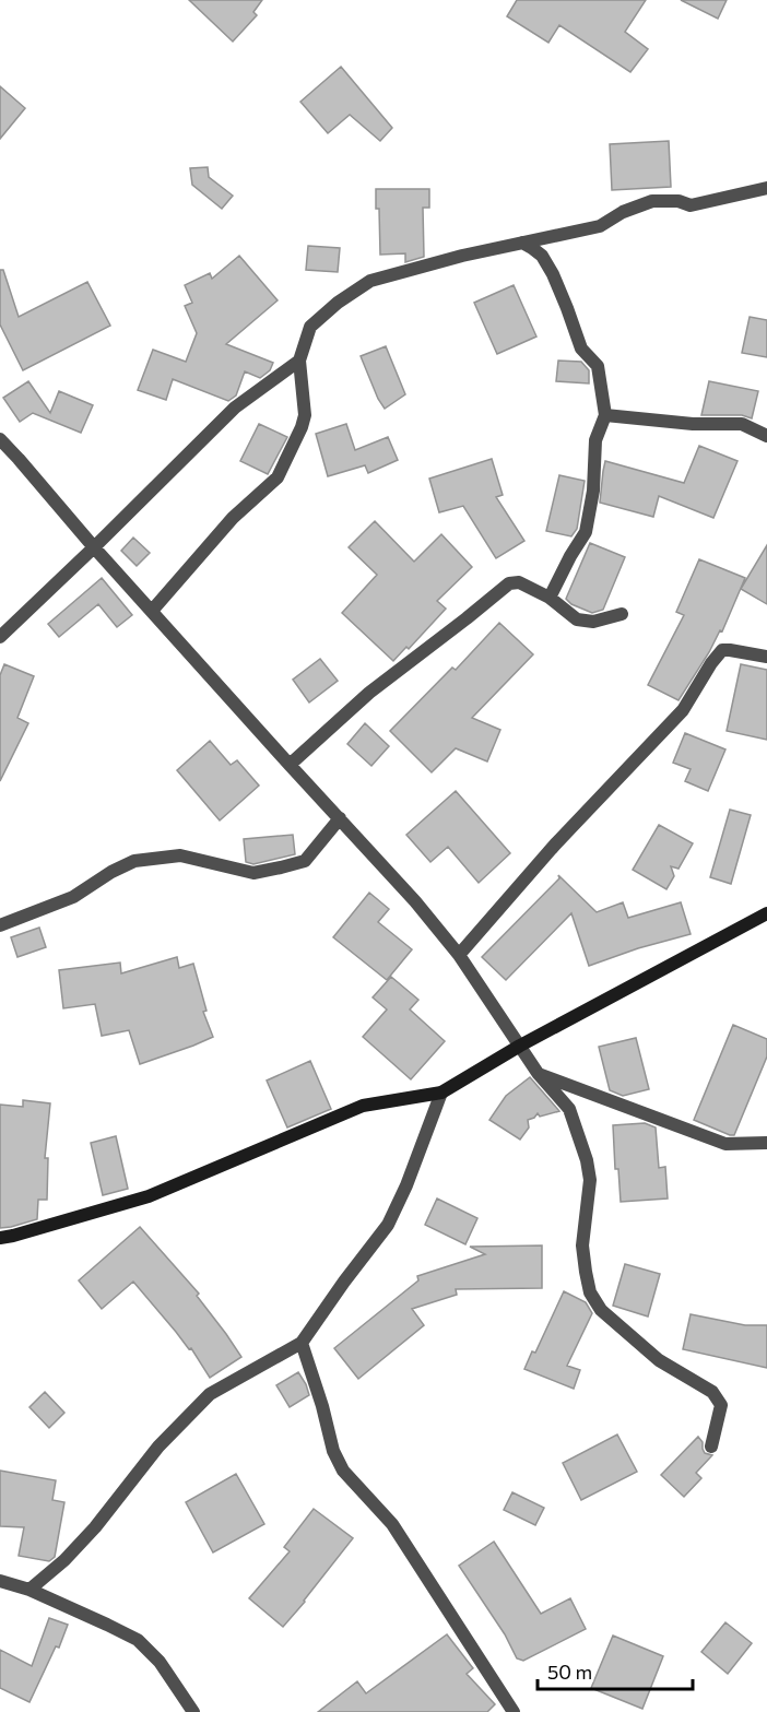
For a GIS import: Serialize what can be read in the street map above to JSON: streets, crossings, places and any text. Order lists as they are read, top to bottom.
{
  "scale_bar": "50 m"
}
